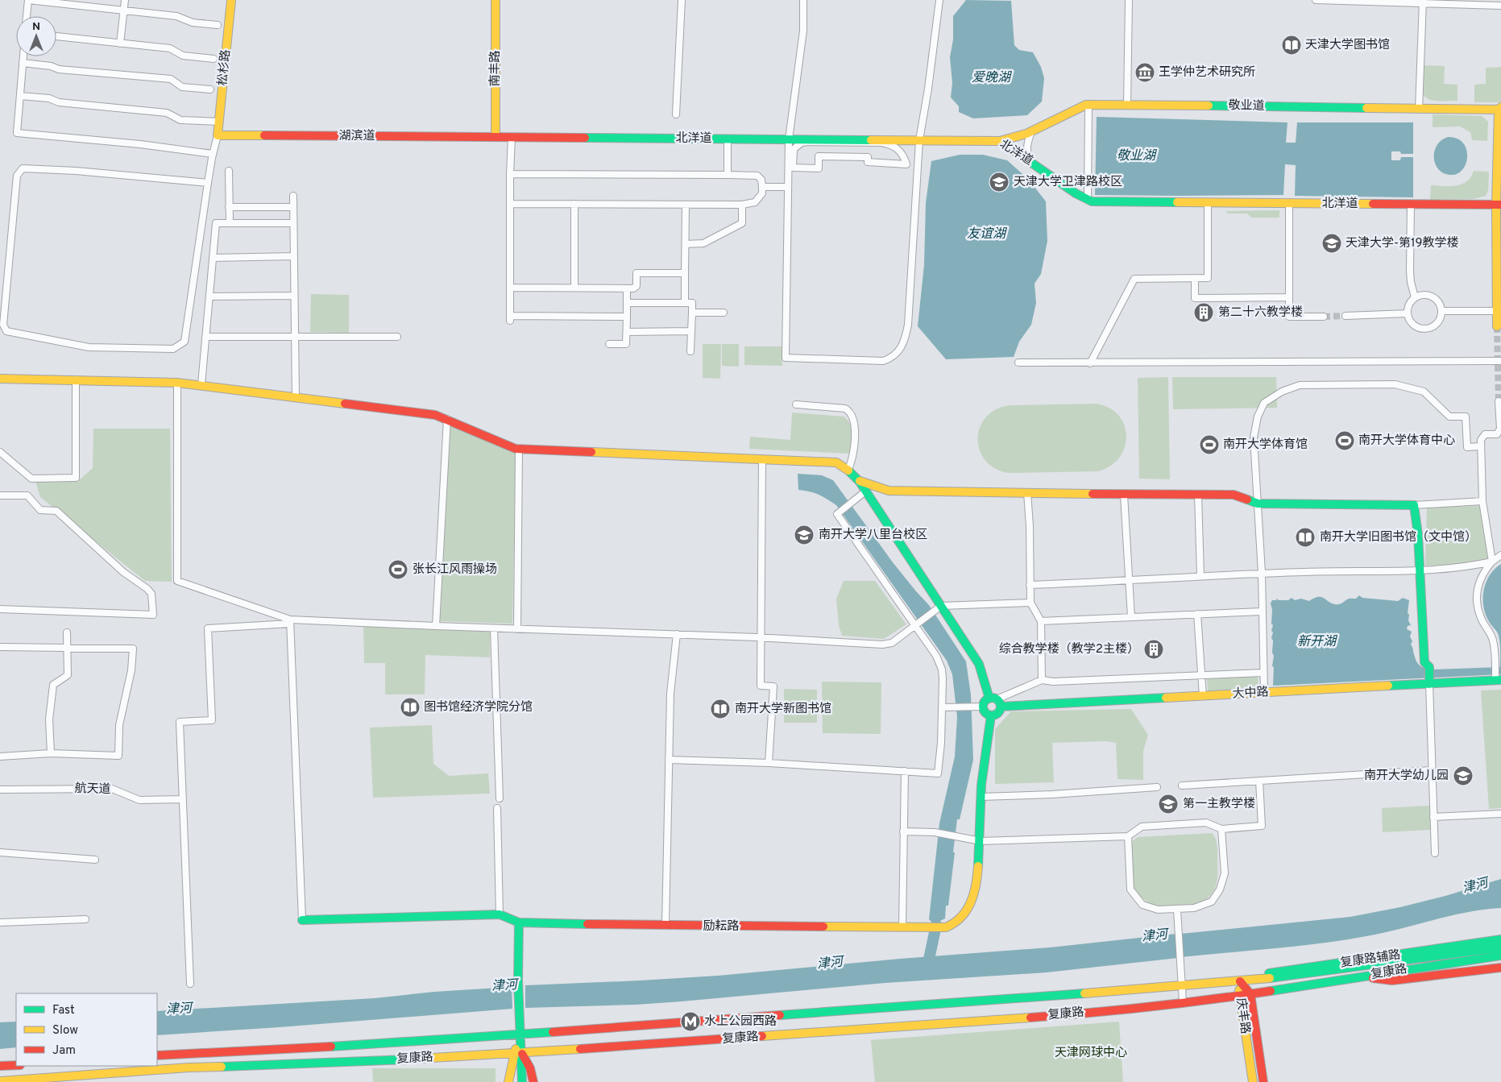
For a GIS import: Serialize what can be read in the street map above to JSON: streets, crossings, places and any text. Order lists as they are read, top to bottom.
{
  "streets": {
    "main road": [
      "松杉路",
      "南丰路",
      "敬业道",
      "湖滨道",
      "北洋道",
      "大中路",
      "励耘路",
      "复康路辅路",
      "复康路",
      "庆丰路"
    ],
    "street": ["航天道"]
  },
  "crossings": [
    ["松杉路", "湖滨道"],
    ["南丰路", "湖滨道"],
    ["南丰路", "北洋道"],
    ["敬业道", "北洋道"],
    ["湖滨道", "北洋道"],
    ["复康路辅路", "复康路"],
    ["复康路辅路", "庆丰路"],
    ["复康路", "庆丰路"]
  ],
  "water": [
    "爱晚湖",
    "敬业湖",
    "友谊湖",
    "新开湖",
    "津河"
  ],
  "parks": ["天津网球中心"],
  "places": {
    "library": [
      "天津大学图书馆",
      "南开大学旧图书馆（文中馆）",
      "图书馆经济学院分馆",
      "南开大学新图书馆"
    ],
    "museum": ["王学仲艺术研究所"],
    "school or university": [
      "天津大学卫津路校区",
      "天津大学-第19教学楼",
      "南开大学八里台校区",
      "南开大学幼儿园",
      "第一主教学楼"
    ],
    "building": ["第二十六教学楼", "综合教学楼（教学2主楼）"],
    "sports": ["南开大学体育中心", "南开大学体育馆", "张长江风雨操场"],
    "metro station": ["水上公园西路"]
  },
  "legend": ["Fast", "Slow", "Jam"],
  "north": "top"
}
